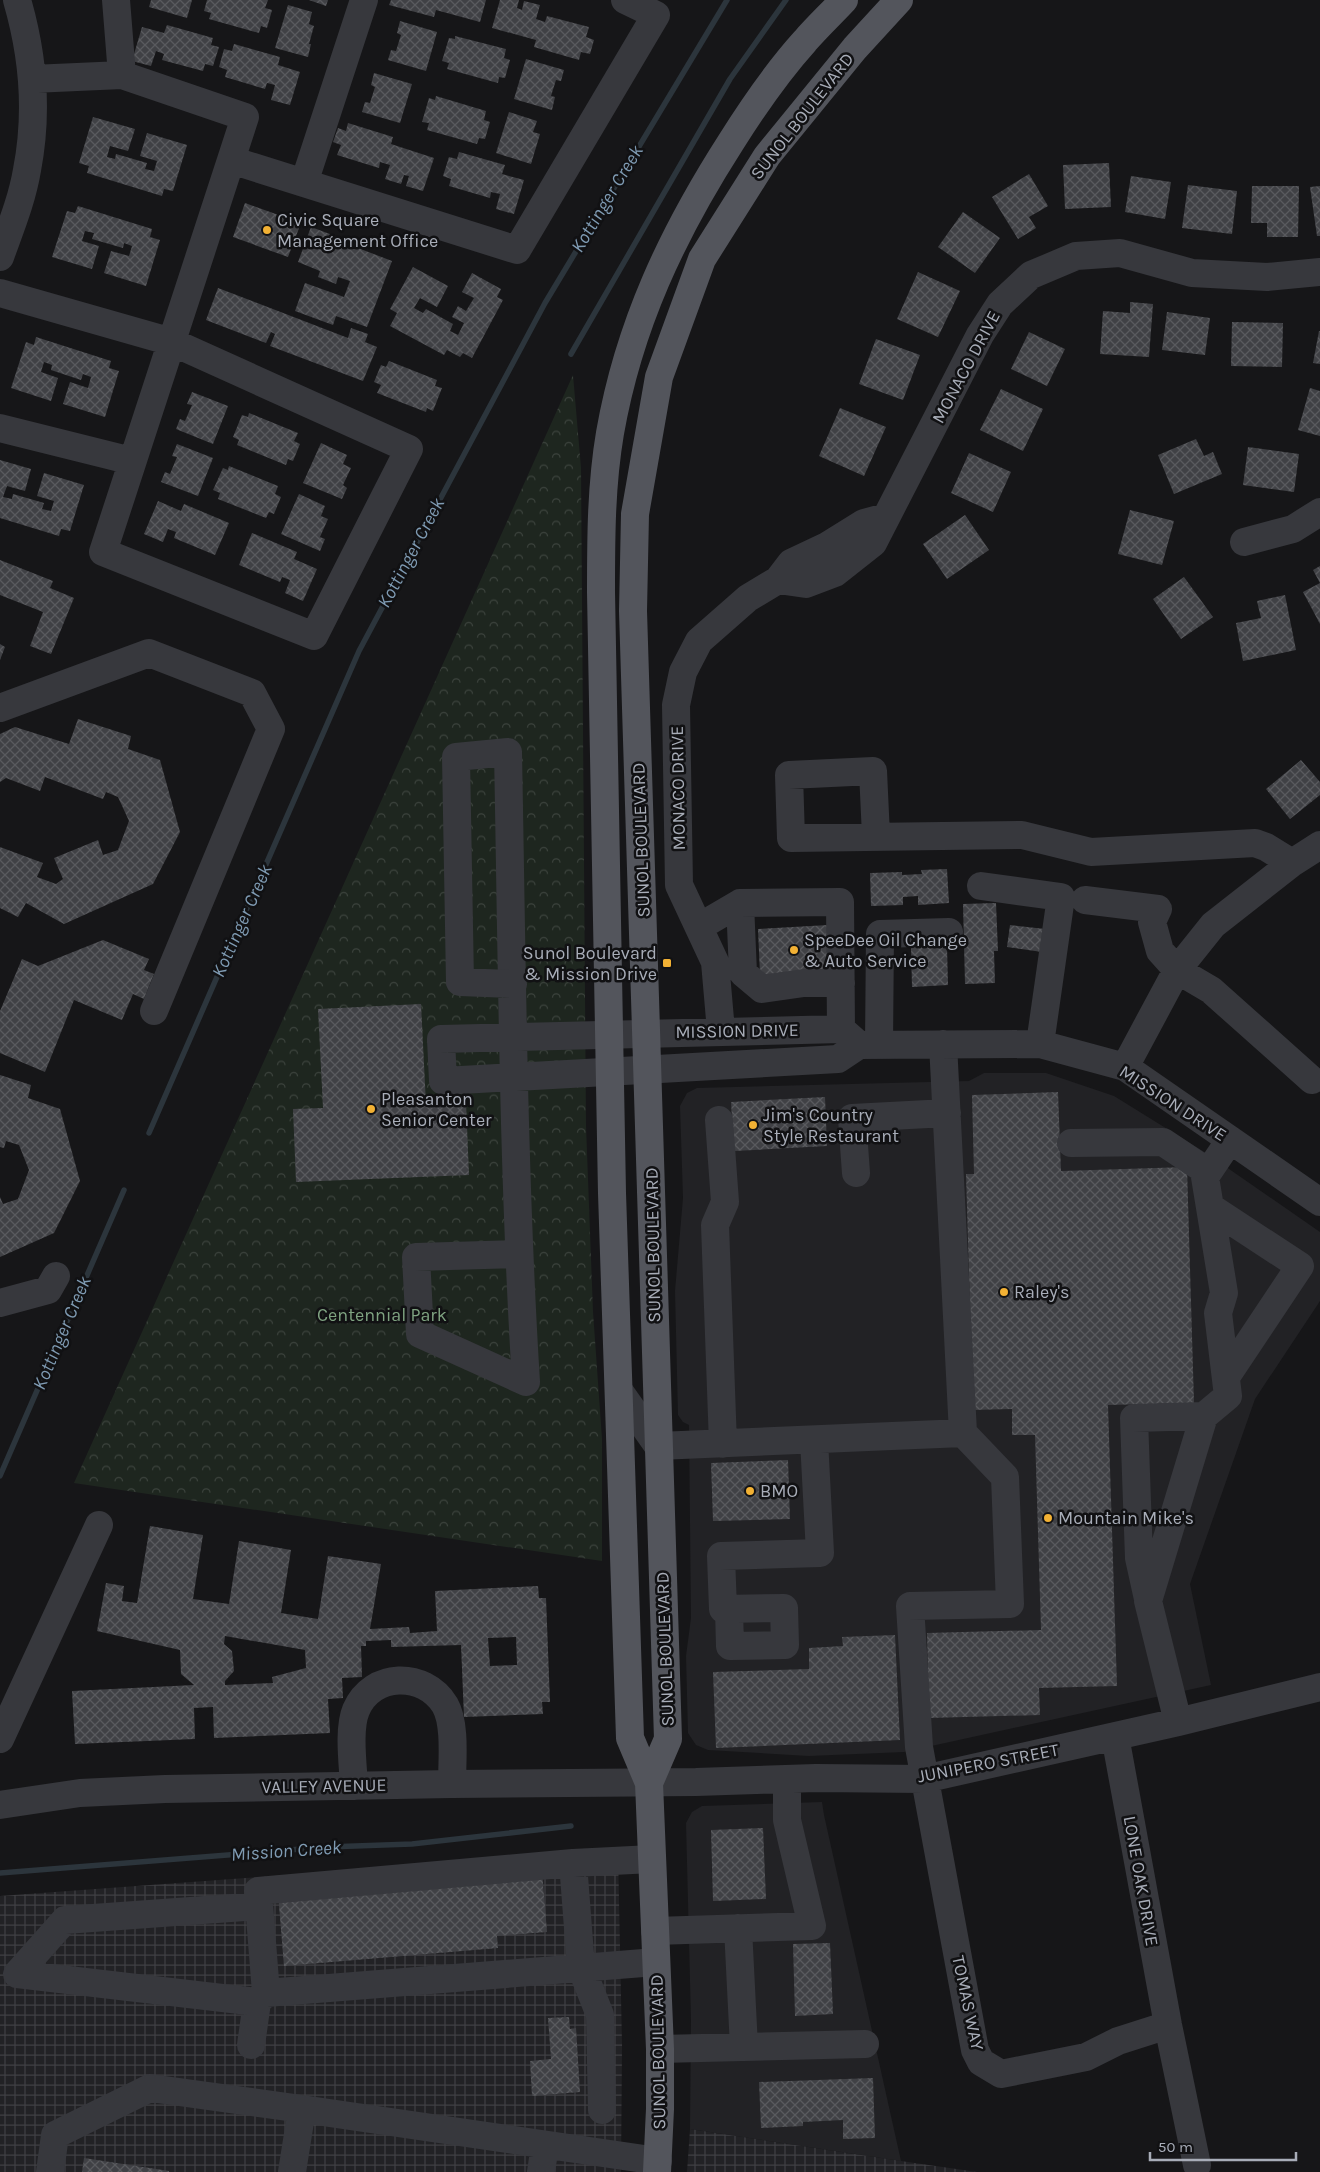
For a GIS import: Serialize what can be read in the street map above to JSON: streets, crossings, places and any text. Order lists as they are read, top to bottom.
{
  "streets": {
    "main road": ["SUNOL BOULEVARD"],
    "street": [
      "MONACO DRIVE",
      "MISSION DRIVE",
      "JUNIPERO STREET",
      "VALLEY AVENUE",
      "LONE OAK DRIVE",
      "TOMAS WAY"
    ]
  },
  "crossings": [
    ["SUNOL BOULEVARD", "MISSION DRIVE"],
    ["SUNOL BOULEVARD", "JUNIPERO STREET"],
    ["SUNOL BOULEVARD", "VALLEY AVENUE"],
    ["MONACO DRIVE", "MISSION DRIVE"],
    ["JUNIPERO STREET", "VALLEY AVENUE"],
    ["JUNIPERO STREET", "LONE OAK DRIVE"],
    ["JUNIPERO STREET", "TOMAS WAY"],
    ["LONE OAK DRIVE", "TOMAS WAY"]
  ],
  "water": ["Kottinger Creek", "Mission Creek"],
  "parks": ["Centennial Park"],
  "places": {
    "other": [
      "Civic Square Management Office",
      "SpeeDee Oil Change & Auto Service",
      "Pleasanton Senior Center",
      "Jim's Country Style Restaurant",
      "Raley's",
      "BMO",
      "Mountain Mike's"
    ],
    "transit": ["Sunol Boulevard & Mission Drive"]
  },
  "scale_bar": "50 m"
}
